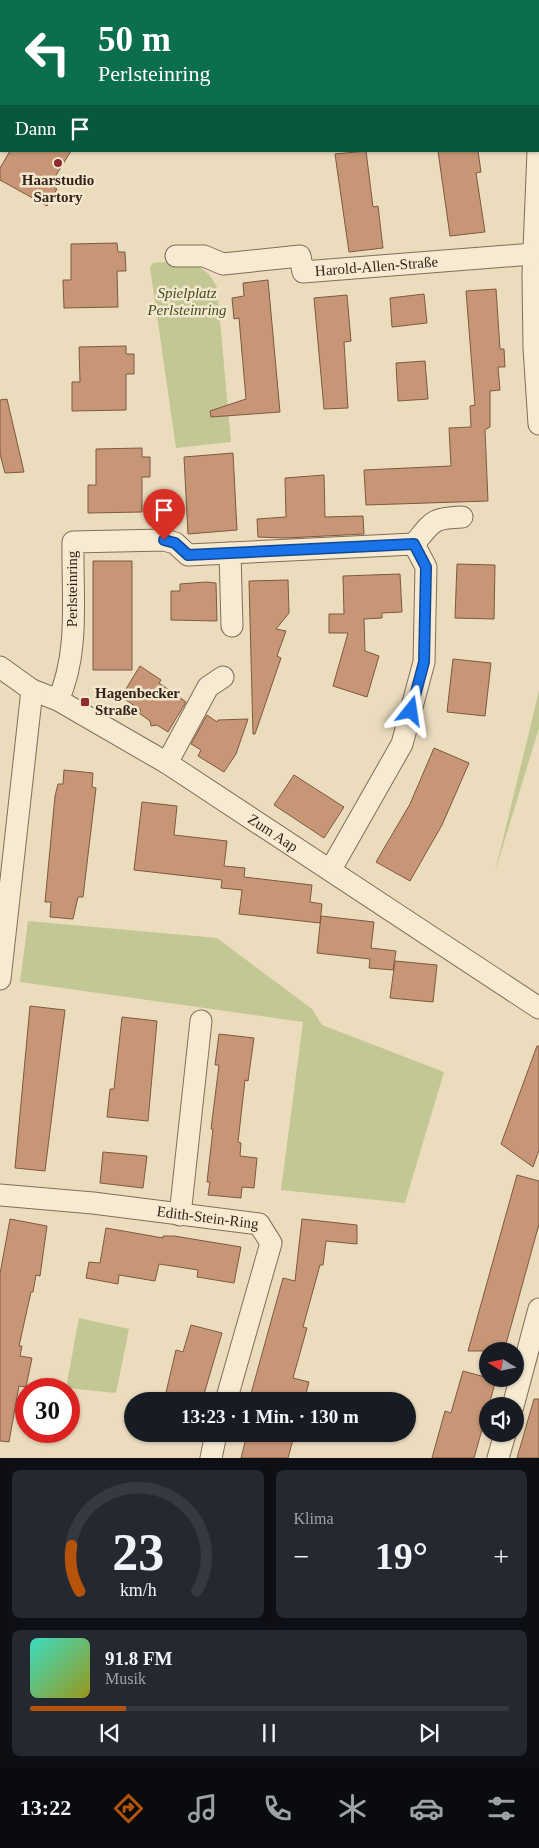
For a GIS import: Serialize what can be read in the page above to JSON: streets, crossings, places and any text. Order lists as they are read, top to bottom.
{
  "streets": {
    "street": [
      "Harold-Allen-Straße",
      "Perlsteinring",
      "Zum Aap",
      "Edith-Stein-Ring"
    ]
  },
  "crossings": [
    ["Perlsteinring", "Zum Aap"]
  ],
  "parks": ["Spielplatz Perlsteinring"],
  "places": {
    "other": ["Haarstudio Sartory"],
    "transit": ["Hagenbecker Straße"]
  },
  "north": "left",
  "page": {
    "turn": ["50 m", "Perlsteinring"],
    "then": "Dann",
    "limit": "30",
    "trip": "13:23 · 1 Min. · 130 m",
    "tile": "Klima",
    "heat": ["−", "19°", "+"],
    "song": ["91.8 FM", "Musik"],
    "tabs": "13:22",
    "gauge": ["23", "km/h"]
  }
}
